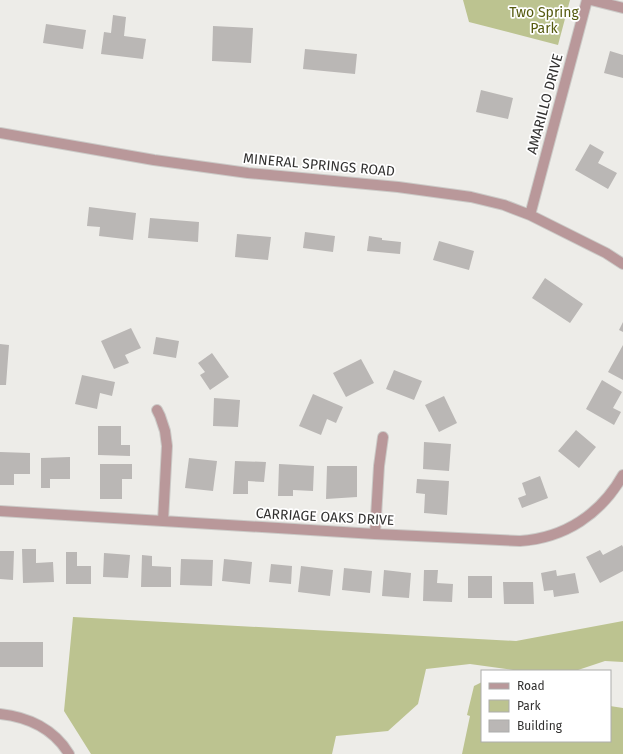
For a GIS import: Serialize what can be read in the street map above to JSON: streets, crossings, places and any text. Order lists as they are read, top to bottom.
{
  "streets": {
    "street": ["AMARILLO DRIVE", "MINERAL SPRINGS ROAD", "CARRIAGE OAKS DRIVE"]
  },
  "crossings": [
    ["AMARILLO DRIVE", "MINERAL SPRINGS ROAD"]
  ],
  "parks": ["Two Spring Park"],
  "legend": ["Road", "Park", "Building"]
}
